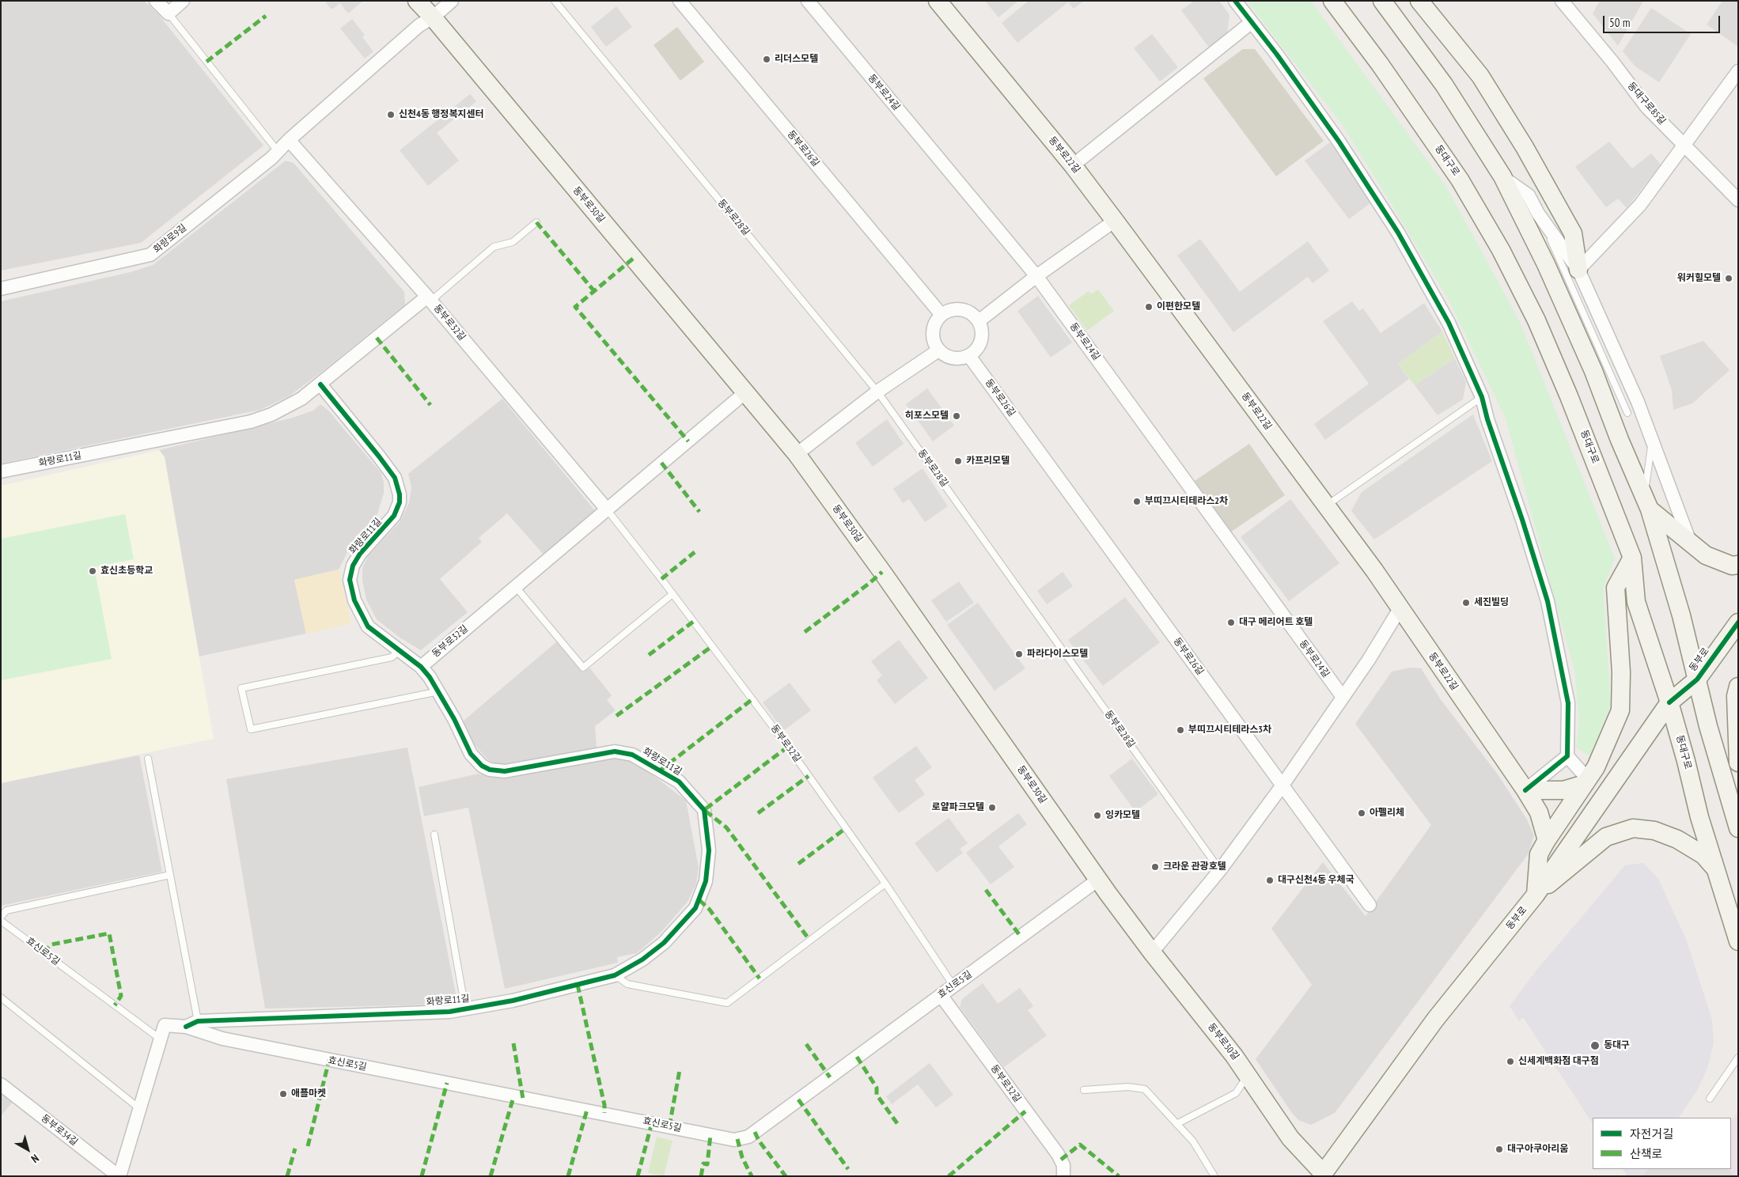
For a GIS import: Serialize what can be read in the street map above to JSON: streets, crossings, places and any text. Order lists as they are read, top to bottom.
{
  "streets": {
    "main road": [
      "동부로22길",
      "동대구로",
      "동부로30길",
      "동부로"
    ],
    "street": [
      "동부로24길",
      "동대구로85길",
      "동부로26길",
      "화랑로9길",
      "동부로32길",
      "화랑로11길",
      "효신로5길",
      "동부로34길"
    ],
    "lane": ["동부로28길"]
  },
  "crossings": [
    ["동대구로", "동부로"],
    ["동부로30길", "동부로"],
    ["동부로30길", "효신로5길"],
    ["화랑로9길", "동부로32길"],
    ["동부로32길", "화랑로11길"],
    ["동부로32길", "효신로5길"],
    ["화랑로11길", "효신로5길"],
    ["효신로5길", "동부로34길"]
  ],
  "places": [
    "리더스모텔",
    "신천4동 행정복지센터",
    "워커힐모텔",
    "이편한모텔",
    "히포스모텔",
    "카프리모텔",
    "부띠끄시티테라스2차",
    "효신초등학교",
    "세진빌딩",
    "대구 메리어트 호텔",
    "파라다이스모텔",
    "부띠끄시티테라스3차",
    "로얄파크모텔",
    "아펠리체",
    "잉카모텔",
    "크라운 관광호텔",
    "대구신천4동 우체국",
    "동대구",
    "신세계백화점 대구점",
    "애플마켓",
    "대구아쿠아리움"
  ],
  "legend": ["자전거길", "산책로"],
  "scale_bar": "50 m",
  "north": "bottom right"
}
